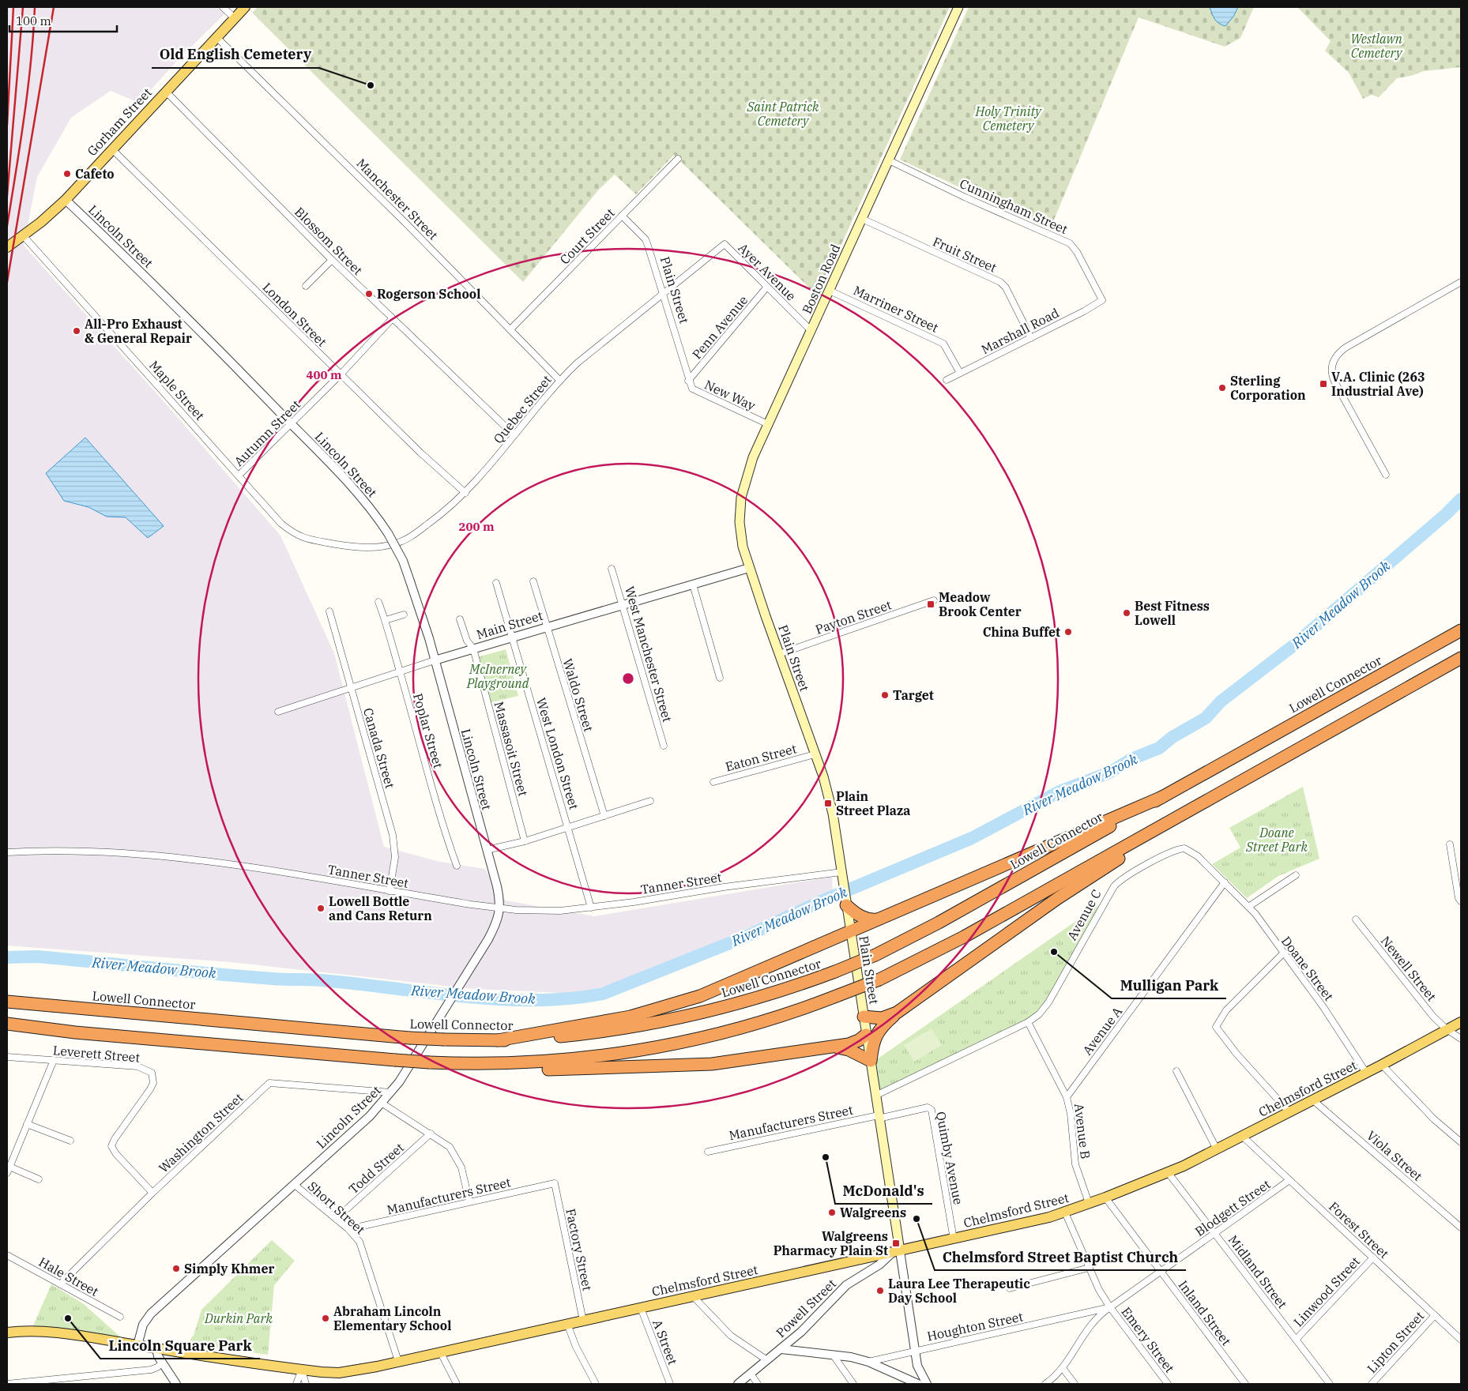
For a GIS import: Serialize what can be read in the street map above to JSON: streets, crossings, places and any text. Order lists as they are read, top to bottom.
{
  "streets": {
    "highway": ["Lowell Connector"],
    "main road": [
      "Gorham Street",
      "Boston Road",
      "Plain Street",
      "Chelmsford Street"
    ],
    "street": [
      "Manchester Street",
      "Cunningham Street",
      "Lincoln Street",
      "Court Street",
      "Blossom Street",
      "Fruit Street",
      "Ayer Avenue",
      "Marriner Street",
      "London Street",
      "Penn Avenue",
      "Marshall Road",
      "Maple Street",
      "New Way",
      "Quebec Street",
      "Autumn Street",
      "Payton Street",
      "Main Street",
      "West Manchester Street",
      "Waldo Street",
      "Poplar Street",
      "Canada Street",
      "Massasoit Street",
      "West London Street",
      "Eaton Street",
      "Tanner Street",
      "Avenue C",
      "Doane Street",
      "Newell Street",
      "Avenue A",
      "Leverett Street",
      "Manufacturers Street",
      "Avenue B",
      "Washington Street",
      "Viola Street",
      "Quimby Avenue",
      "Todd Street",
      "Short Street",
      "Blodgett Street",
      "Forest Street",
      "Factory Street",
      "Midland Street",
      "Hale Street",
      "Linwood Street",
      "Powell Street",
      "Inland Street",
      "Houghton Street",
      "Emery Street",
      "A Street",
      "Lipton Street"
    ]
  },
  "crossings": [
    ["Gorham Street", "Manchester Street"],
    ["Gorham Street", "Lincoln Street"],
    ["Gorham Street", "Blossom Street"],
    ["Gorham Street", "London Street"],
    ["Gorham Street", "Maple Street"],
    ["Manchester Street", "Court Street"],
    ["Manchester Street", "Quebec Street"],
    ["Cunningham Street", "Boston Road"],
    ["Cunningham Street", "Marshall Road"],
    ["Lincoln Street", "Autumn Street"],
    ["Lincoln Street", "Main Street"],
    ["Lincoln Street", "Tanner Street"],
    ["Lincoln Street", "Chelmsford Street"],
    ["Lincoln Street", "Washington Street"],
    ["Lincoln Street", "Short Street"],
    ["Court Street", "Plain Street"],
    ["Blossom Street", "Quebec Street"],
    ["Blossom Street", "Autumn Street"],
    ["Fruit Street", "Boston Road"],
    ["Fruit Street", "Marshall Road"],
    ["Ayer Avenue", "Boston Road"],
    ["Ayer Avenue", "Penn Avenue"],
    ["Ayer Avenue", "Quebec Street"],
    ["Boston Road", "Plain Street"],
    ["Boston Road", "Marriner Street"],
    ["Boston Road", "New Way"],
    ["Boston Road", "Main Street"],
    ["Plain Street", "Penn Avenue"],
    ["Plain Street", "New Way"],
    ["Plain Street", "Quebec Street"],
    ["Plain Street", "Payton Street"],
    ["Plain Street", "Main Street"],
    ["Plain Street", "Eaton Street"],
    ["Plain Street", "Tanner Street"],
    ["Plain Street", "Avenue C"],
    ["Plain Street", "Chelmsford Street"],
    ["Plain Street", "Manufacturers Street"],
    ["Plain Street", "Quimby Avenue"],
    ["Plain Street", "Powell Street"],
    ["Plain Street", "Houghton Street"],
    ["Marriner Street", "Marshall Road"],
    ["London Street", "Quebec Street"],
    ["London Street", "Autumn Street"],
    ["Penn Avenue", "New Way"],
    ["Maple Street", "Quebec Street"],
    ["Maple Street", "Autumn Street"],
    ["Main Street", "West Manchester Street"],
    ["Main Street", "Waldo Street"],
    ["Main Street", "Poplar Street"],
    ["Main Street", "Canada Street"],
    ["Main Street", "Massasoit Street"],
    ["Main Street", "West London Street"],
    ["Canada Street", "Tanner Street"],
    ["West London Street", "Tanner Street"],
    ["Avenue C", "Doane Street"],
    ["Avenue C", "Avenue A"],
    ["Avenue C", "Avenue B"],
    ["Doane Street", "Avenue A"],
    ["Doane Street", "Chelmsford Street"],
    ["Newell Street", "Chelmsford Street"],
    ["Avenue A", "Avenue B"],
    ["Leverett Street", "Washington Street"],
    ["Chelmsford Street", "Avenue B"],
    ["Chelmsford Street", "Viola Street"],
    ["Chelmsford Street", "Quimby Avenue"],
    ["Chelmsford Street", "Short Street"],
    ["Chelmsford Street", "Forest Street"],
    ["Chelmsford Street", "Factory Street"],
    ["Chelmsford Street", "Midland Street"],
    ["Chelmsford Street", "Powell Street"],
    ["Chelmsford Street", "Inland Street"],
    ["Chelmsford Street", "Emery Street"],
    ["Chelmsford Street", "A Street"],
    ["Manufacturers Street", "Quimby Avenue"],
    ["Manufacturers Street", "Short Street"],
    ["Manufacturers Street", "Factory Street"],
    ["Washington Street", "Hale Street"],
    ["Todd Street", "Short Street"],
    ["Blodgett Street", "Forest Street"],
    ["Blodgett Street", "Midland Street"],
    ["Blodgett Street", "Inland Street"],
    ["Blodgett Street", "Houghton Street"],
    ["Blodgett Street", "Emery Street"],
    ["Forest Street", "Linwood Street"],
    ["Forest Street", "Lipton Street"],
    ["Midland Street", "Linwood Street"],
    ["Houghton Street", "Emery Street"]
  ],
  "water": ["River Meadow Brook"],
  "parks": [
    "Westlawn Cemetery",
    "Saint Patrick Cemetery",
    "Holy Trinity Cemetery",
    "McInerney Playground",
    "Doane Street Park",
    "Durkin Park"
  ],
  "places": {
    "other": [
      "Old English Cemetery",
      "Cafeto",
      "Rogerson School",
      "All-Pro Exhaust & General Repair",
      "Sterling Corporation",
      "Best Fitness Lowell",
      "China Buffet",
      "Target",
      "Lowell Bottle and Cans Return",
      "Mulligan Park",
      "McDonald's",
      "Walgreens",
      "Chelmsford Street Baptist Church",
      "Simply Khmer",
      "Laura Lee Therapeutic Day School",
      "Lincoln Square Park",
      "Abraham Lincoln Elementary School"
    ],
    "transit": [
      "V.A. Clinic (263 Industrial Ave)",
      "Meadow Brook Center",
      "Plain Street Plaza",
      "Walgreens Pharmacy Plain St"
    ]
  },
  "scale_bar": "100 m",
  "rings": ["400 m", "200 m"]
}
